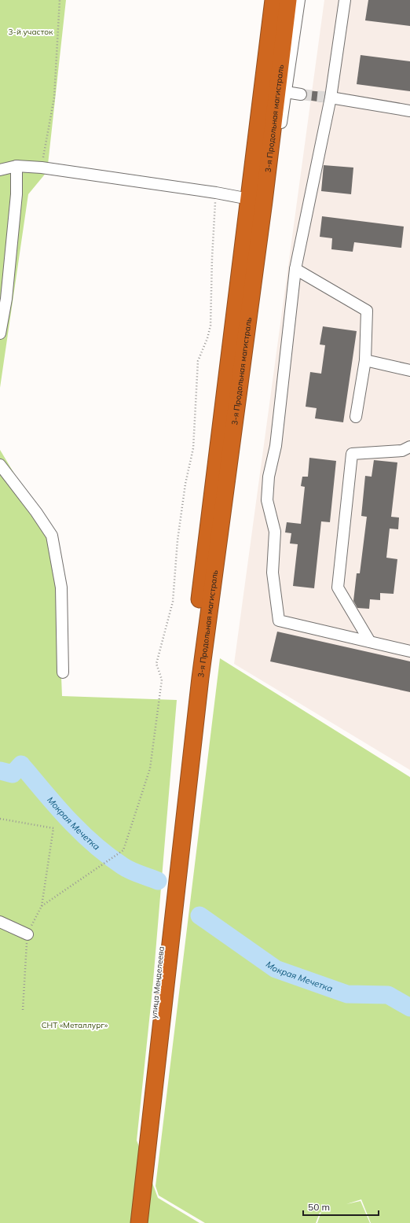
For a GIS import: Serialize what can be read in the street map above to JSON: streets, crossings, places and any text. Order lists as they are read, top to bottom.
{
  "streets": {
    "highway": ["3-я Продольная магистраль", "улица Менделеева"]
  },
  "crossings": [
    ["3-я Продольная магистраль", "улица Менделеева"]
  ],
  "water": ["Мокрая Мечетка"],
  "parks": ["3-й участок", "СНТ «Металлург»"],
  "scale_bar": "50 m"
}
